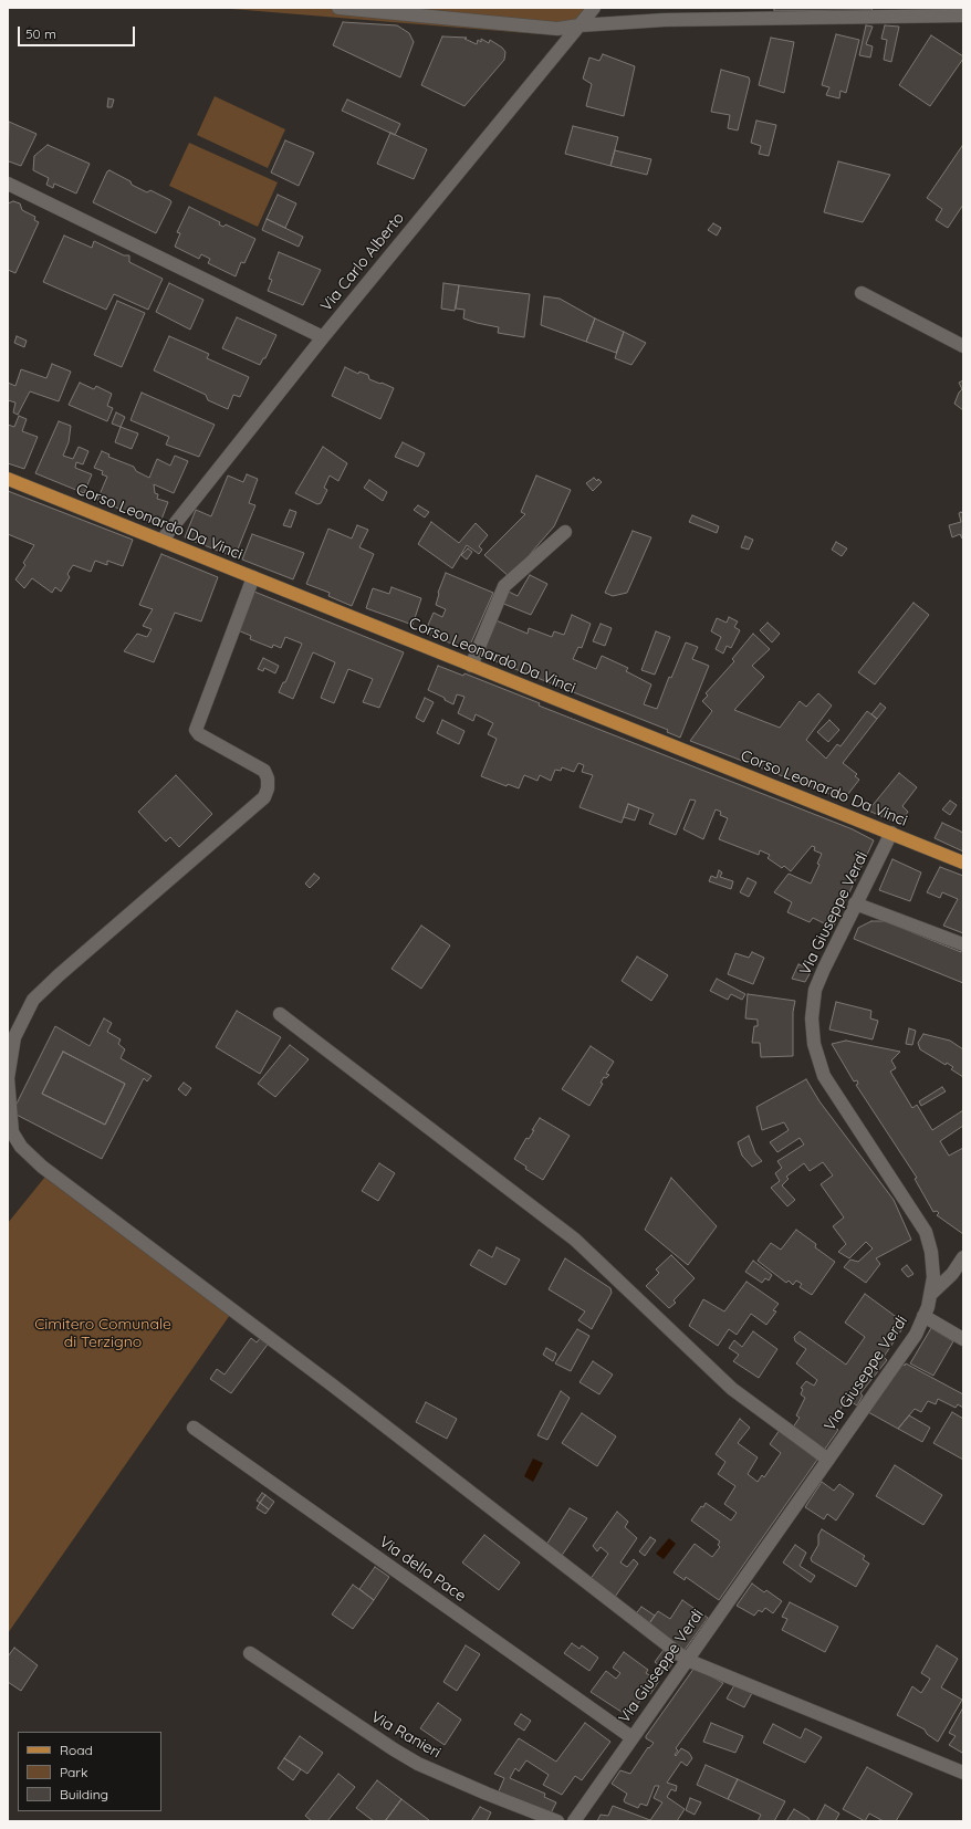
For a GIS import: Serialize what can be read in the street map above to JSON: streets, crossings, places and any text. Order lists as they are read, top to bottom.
{
  "streets": {
    "main road": ["Corso Leonardo Da Vinci"],
    "street": [
      "Via Carlo Alberto",
      "Via Giuseppe Verdi",
      "Via della Pace",
      "Via Ranieri"
    ]
  },
  "crossings": [
    ["Via Carlo Alberto", "Corso Leonardo Da Vinci"],
    ["Corso Leonardo Da Vinci", "Via Giuseppe Verdi"],
    ["Via Giuseppe Verdi", "Via della Pace"]
  ],
  "parks": ["Cimitero Comunale di Terzigno"],
  "legend": ["Road", "Park", "Building"],
  "scale_bar": "50 m"
}
